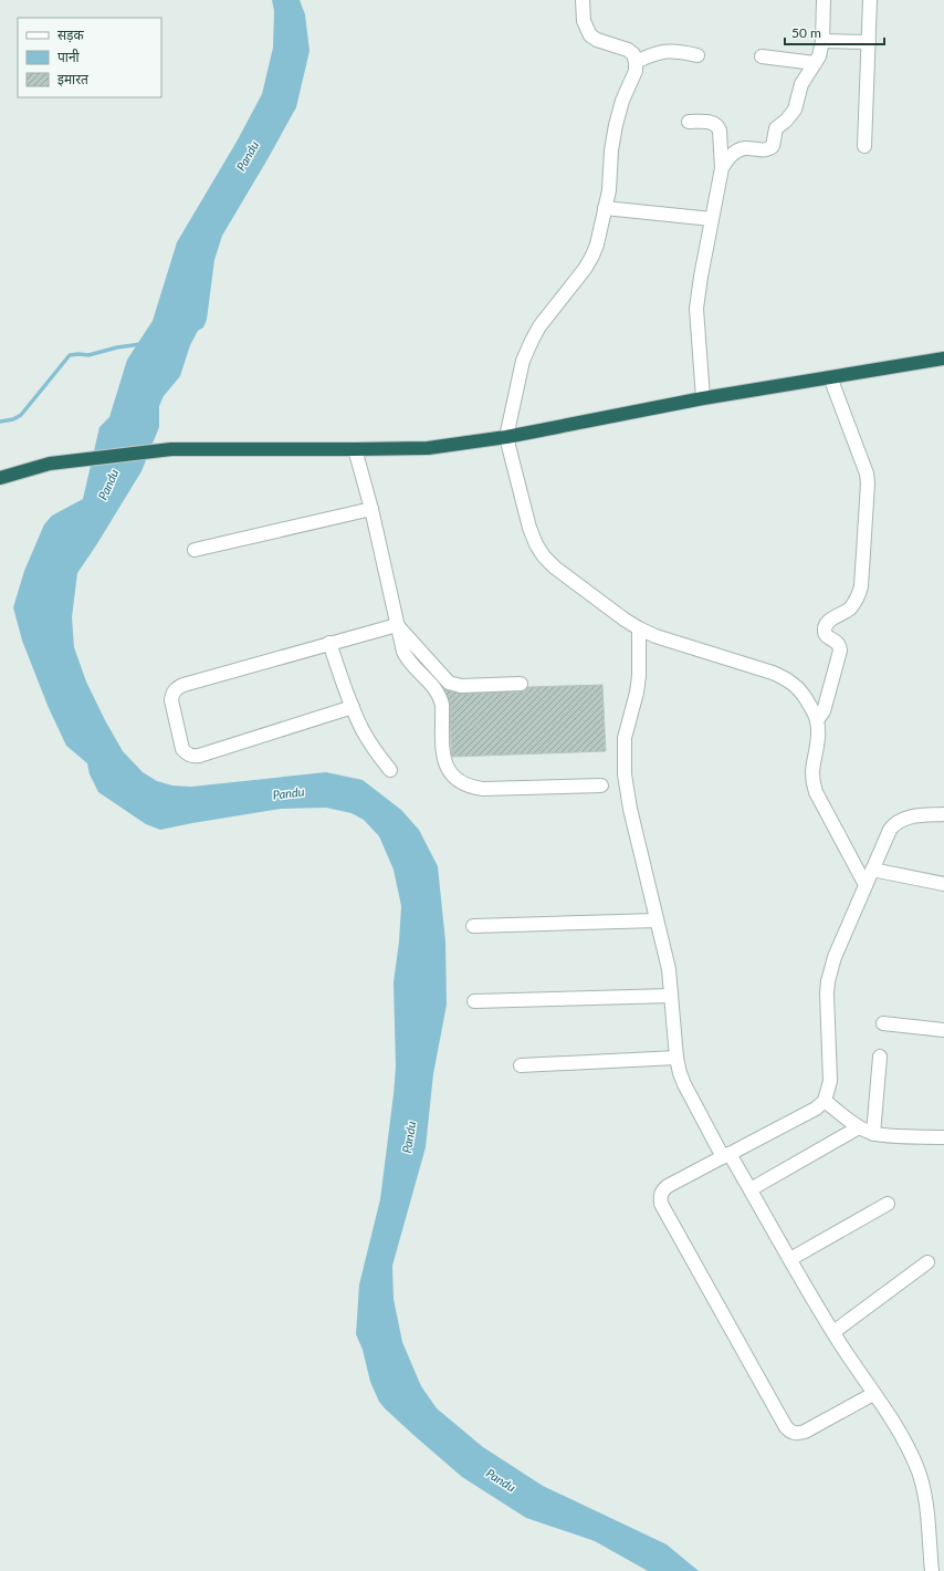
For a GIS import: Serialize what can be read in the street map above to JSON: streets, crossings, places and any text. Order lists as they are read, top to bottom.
{
  "water": ["Pandu"],
  "legend": ["सड़क", "पानी", "इमारत"],
  "scale_bar": "50 m"
}
